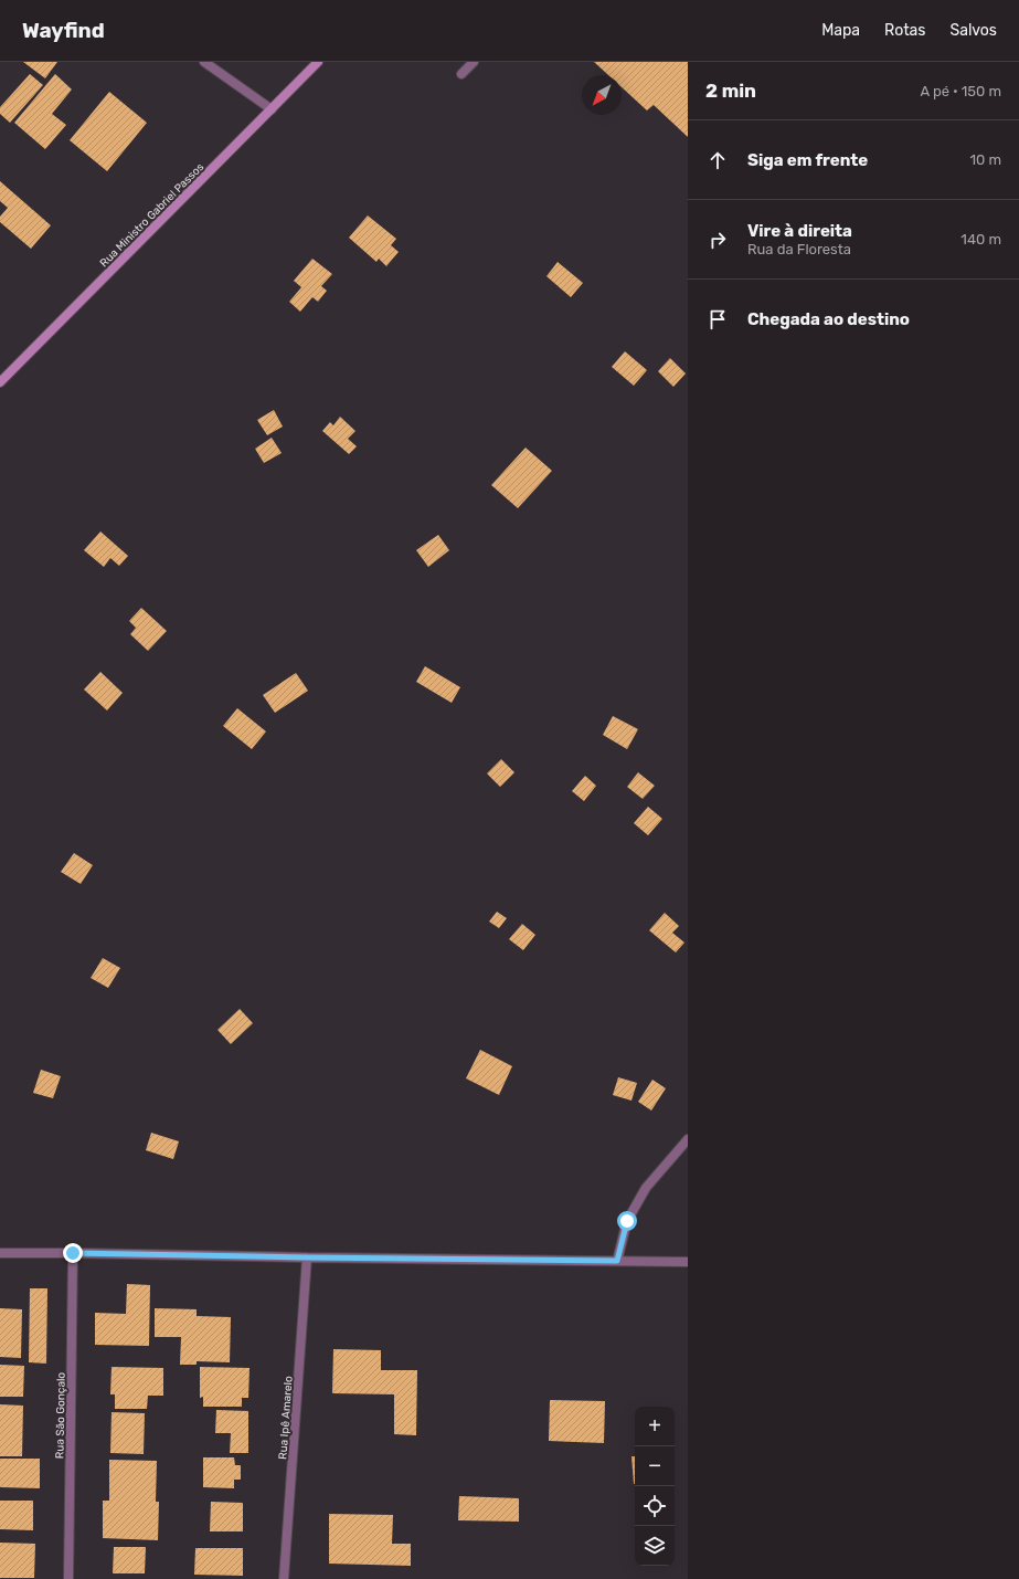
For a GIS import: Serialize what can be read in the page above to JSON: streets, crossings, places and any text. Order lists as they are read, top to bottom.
{
  "streets": {
    "main road": ["Rua Ministro Gabriel Passos"],
    "street": ["Rua São Gonçalo", "Rua Ipê Amarelo"]
  },
  "north": "bottom left",
  "page": {
    "header": "Wayfind",
    "nav": ["Mapa", "Rotas", "Salvos"],
    "heading": ["2 min", "A pé · 150 m"],
    "list": [
      ["Siga em frente", "10 m"],
      ["Vire à direita", "Rua da Floresta", "140 m"],
      "Chegada ao destino"
    ],
    "map_buttons": ["+", "−"]
  }
}
